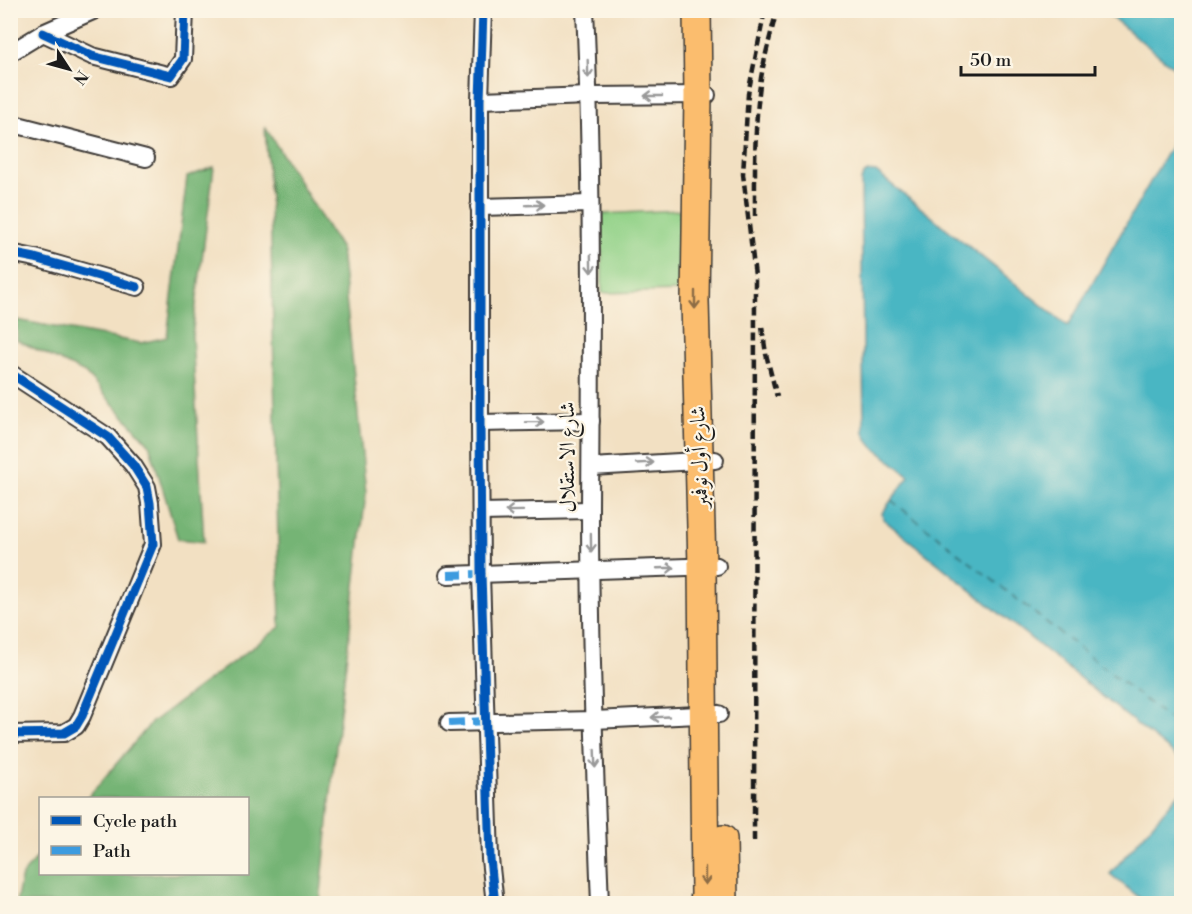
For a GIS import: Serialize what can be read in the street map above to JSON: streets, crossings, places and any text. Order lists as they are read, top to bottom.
{
  "streets": {
    "main road": ["شارع أول نوفمبر"],
    "street": ["شارع الاستقلال"]
  },
  "legend": ["Cycle path", "Path"],
  "scale_bar": "50 m",
  "north": "bottom right"
}
